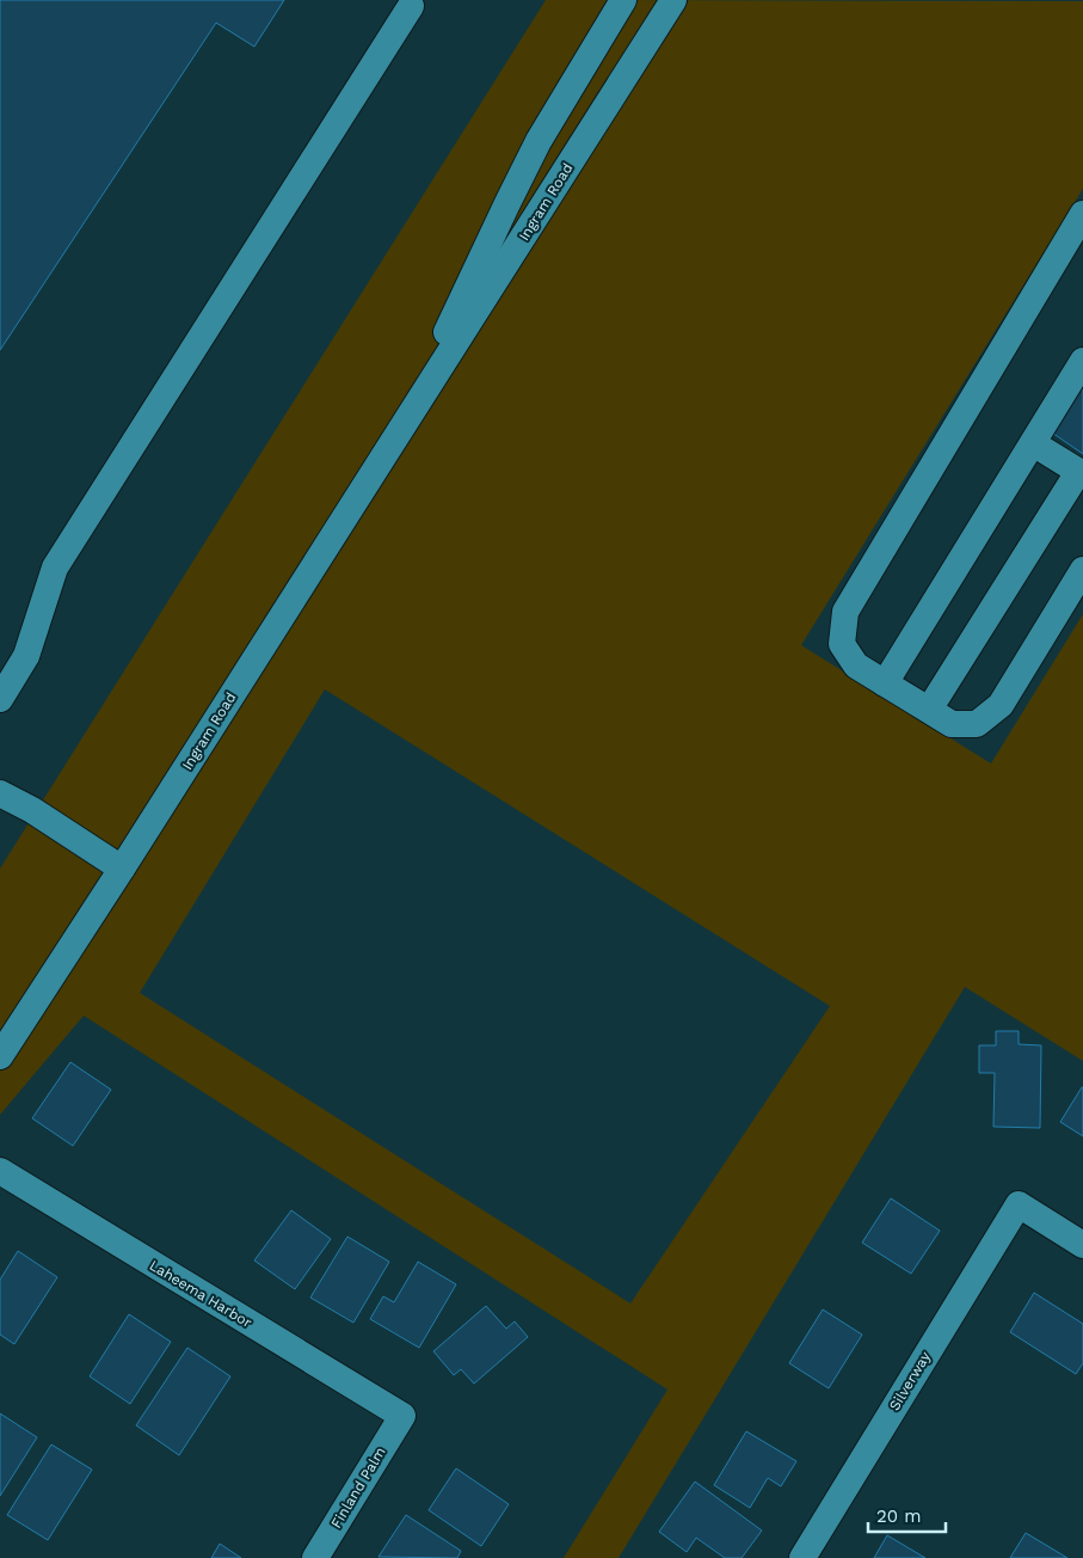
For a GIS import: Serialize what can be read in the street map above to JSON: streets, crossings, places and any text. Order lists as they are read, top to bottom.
{
  "streets": {
    "street": [
      "Ingram Road",
      "Laheema Harbor",
      "Silverway",
      "Finland Palm"
    ]
  },
  "crossings": [
    ["Laheema Harbor", "Finland Palm"]
  ],
  "scale_bar": "20 m"
}
